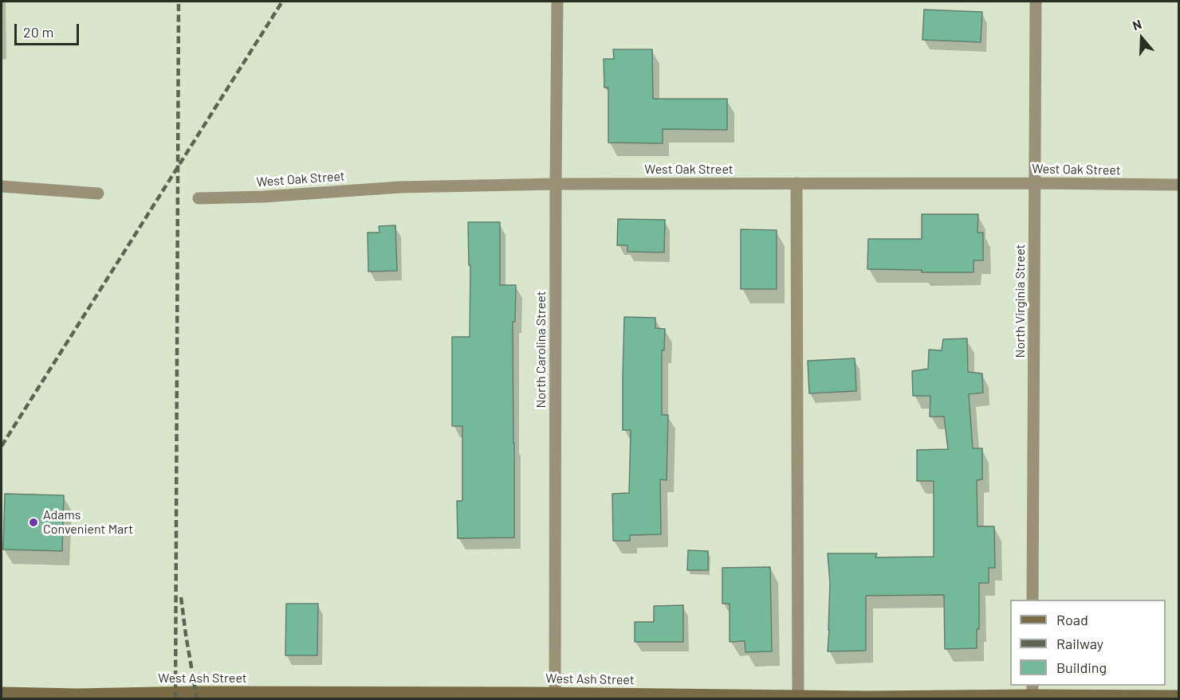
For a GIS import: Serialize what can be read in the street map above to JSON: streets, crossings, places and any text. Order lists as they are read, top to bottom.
{
  "streets": {
    "main road": ["West Ash Street"],
    "street": ["West Oak Street", "North Virginia Street", "North Carolina Street"]
  },
  "crossings": [
    ["West Oak Street", "North Virginia Street"],
    ["West Oak Street", "North Carolina Street"],
    ["North Carolina Street", "West Ash Street"]
  ],
  "places": ["Adams Convenient Mart"],
  "legend": ["Road", "Railway", "Building"],
  "scale_bar": "20 m",
  "north": "top"
}
